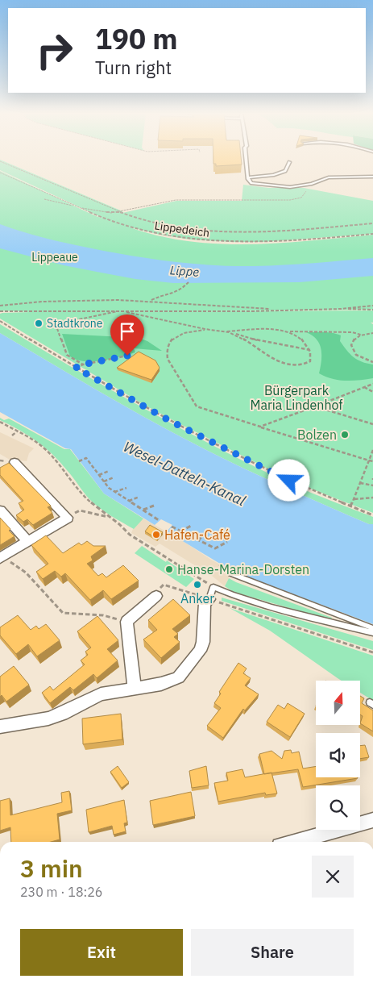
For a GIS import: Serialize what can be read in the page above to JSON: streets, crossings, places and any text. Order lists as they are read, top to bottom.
{
  "streets": {
    "path": ["Lippedeich"]
  },
  "water": ["Lippe", "Wesel-Datteln-Kanal"],
  "parks": ["Lippeaue", "Bürgerpark Maria Lindenhof"],
  "places": [
    "Stadtkrone",
    "Bolzen",
    "Hafen-Café",
    "Hanse-Marina-Dorsten",
    "Anker"
  ],
  "north": "top",
  "page": {
    "turn": ["190 m", "Turn right"],
    "heading": ["3 min", "230 m · 18:26"],
    "buttons": ["Exit", "Share"]
  }
}
